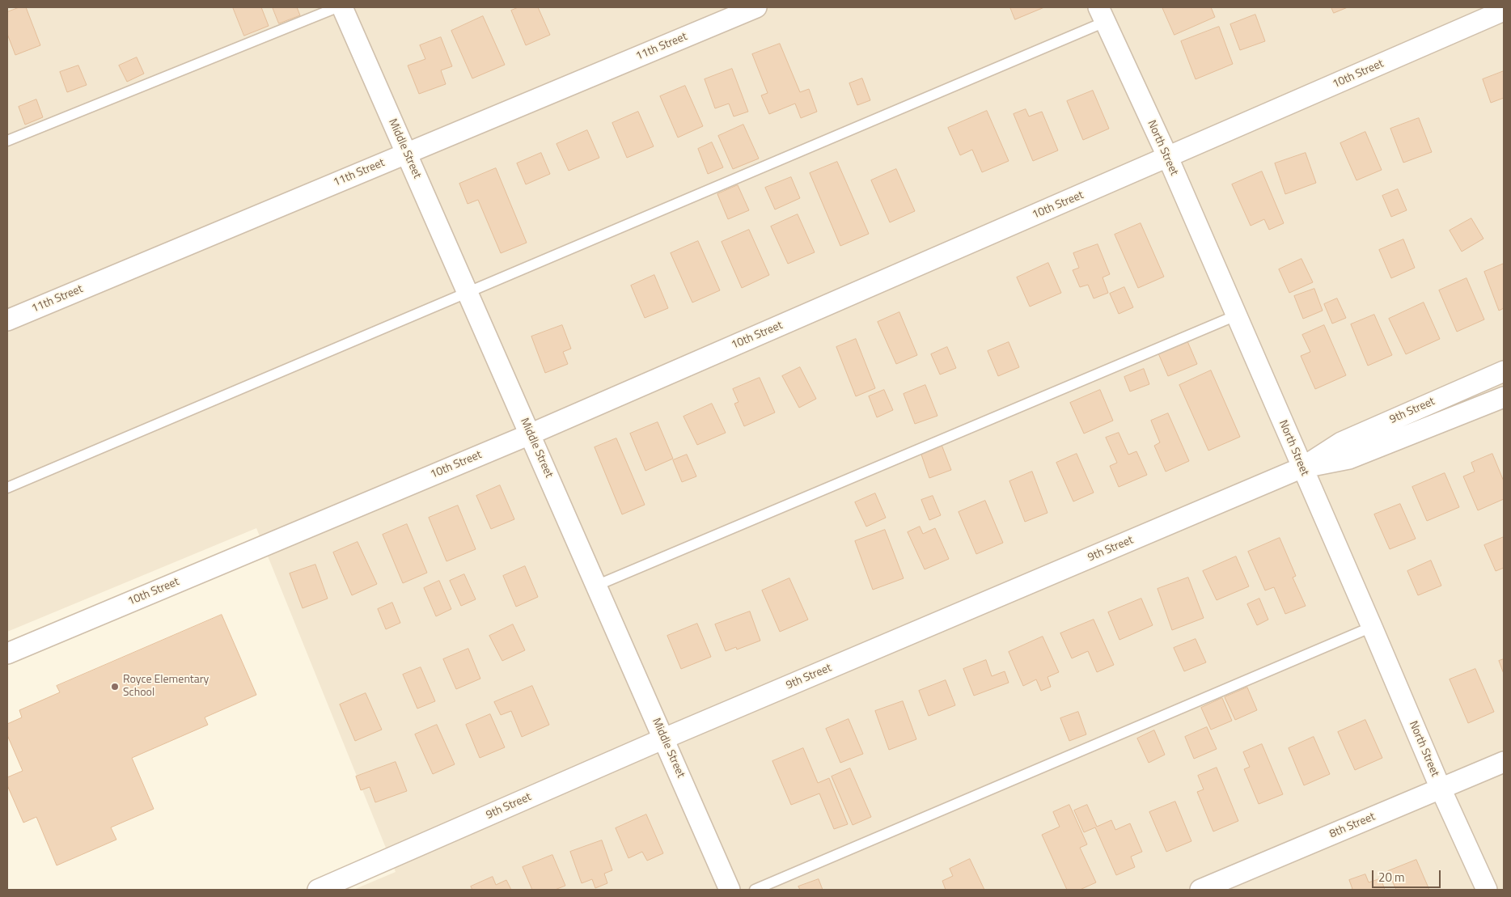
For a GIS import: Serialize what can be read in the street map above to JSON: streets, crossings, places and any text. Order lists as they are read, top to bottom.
{
  "streets": {
    "street": [
      "11th Street",
      "10th Street",
      "North Street",
      "Middle Street",
      "9th Street",
      "8th Street"
    ]
  },
  "crossings": [
    ["11th Street", "Middle Street"],
    ["10th Street", "North Street"],
    ["10th Street", "Middle Street"],
    ["North Street", "9th Street"],
    ["North Street", "8th Street"],
    ["Middle Street", "9th Street"]
  ],
  "places": ["Royce Elementary School"],
  "scale_bar": "20 m"
}
